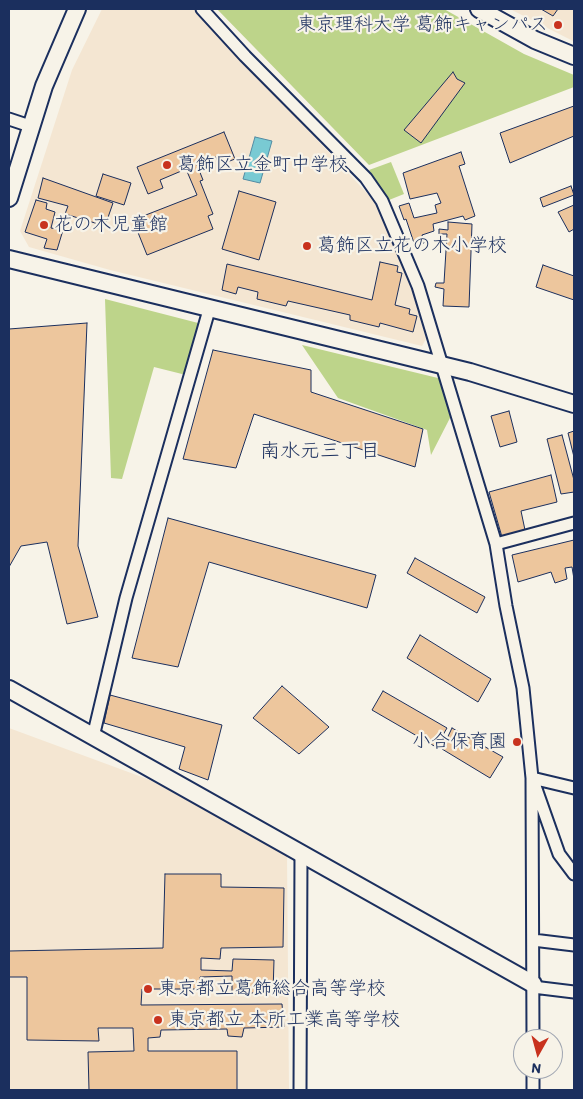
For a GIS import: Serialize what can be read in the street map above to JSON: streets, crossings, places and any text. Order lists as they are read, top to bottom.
{
  "districts": ["南水元三丁目"],
  "places": [
    "東京理科大学 葛飾キャンパス",
    "葛飾区立金町中学校",
    "花の木児童館",
    "葛飾区立花の木小学校",
    "小合保育園",
    "東京都立葛飾総合高等学校",
    "東京都立 本所工業高等学校"
  ],
  "north": "bottom"
}
